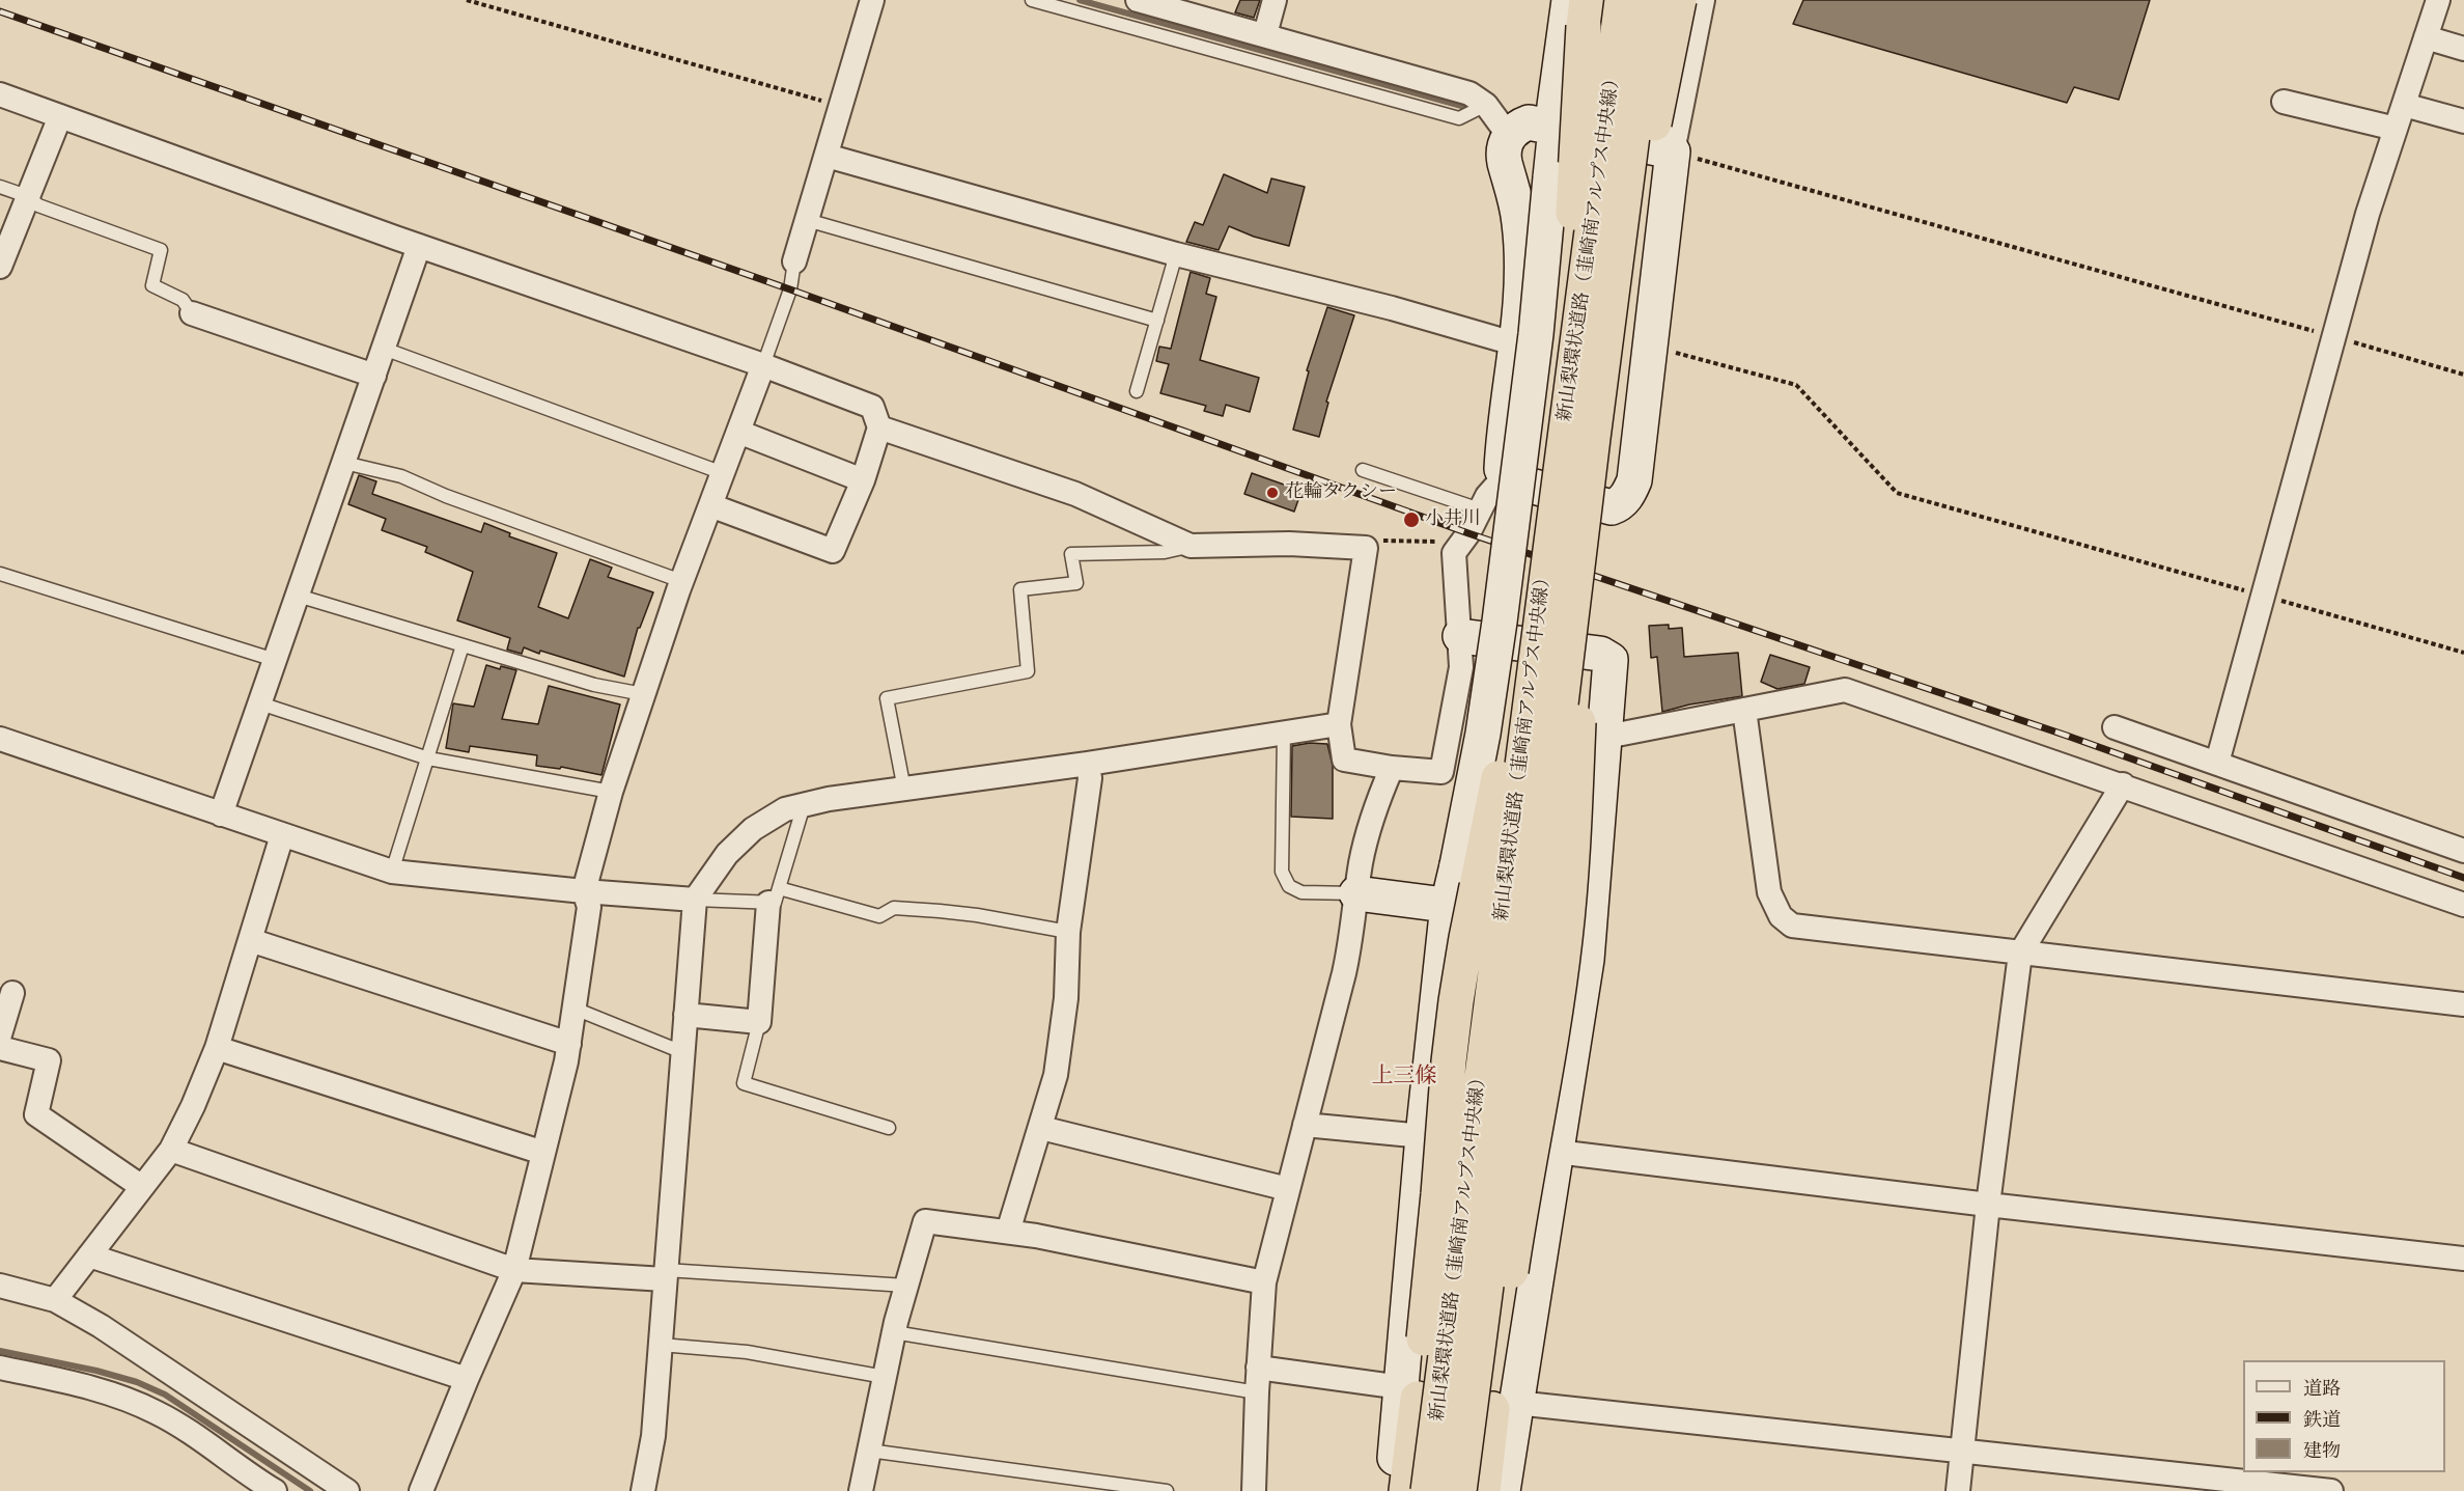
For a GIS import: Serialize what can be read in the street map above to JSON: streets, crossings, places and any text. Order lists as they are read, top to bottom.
{
  "streets": {
    "highway": ["新山梨環状道路（韮崎南アルプス中央線）"]
  },
  "districts": ["上三條"],
  "places": ["花輪タクシー", "小井川"],
  "legend": ["道路", "鉄道", "建物"]
}
